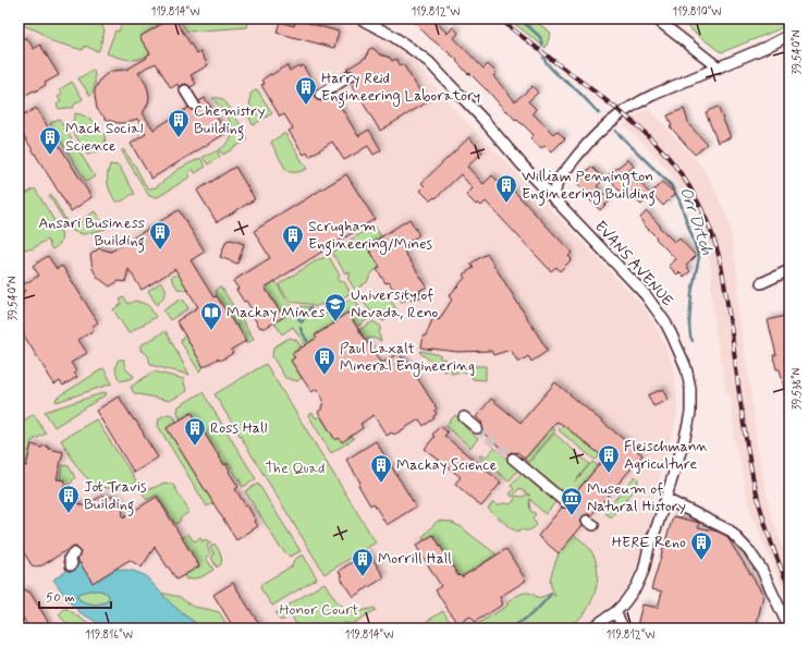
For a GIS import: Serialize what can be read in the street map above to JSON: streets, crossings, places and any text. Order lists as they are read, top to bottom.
{
  "streets": {
    "street": ["EVANS AVENUE"]
  },
  "water": ["Orr Ditch"],
  "parks": ["The Quad", "Honor Court"],
  "places": {
    "building": [
      "Harry Reid Engineering Laboratory",
      "Chemistry Building",
      "Mack Social Science",
      "William Pennington Engineering Building",
      "Ansari Business Building",
      "Scrugham Engineering/Mines",
      "Paul Laxalt Mineral Engineering",
      "Ross Hall",
      "Fleischmann Agriculture",
      "Mackay Science",
      "Jot Travis Building",
      "HERE Reno",
      "Morrill Hall"
    ],
    "school or university": ["University of Nevada, Reno"],
    "library": ["Mackay Mines"],
    "museum": ["Museum of Natural History"]
  },
  "scale_bar": "50 m",
  "coordinates": [
    "119.814°W",
    "119.812°W",
    "119.810°W",
    "39.540°N",
    "39.538°N",
    "119.816°W"
  ]
}
